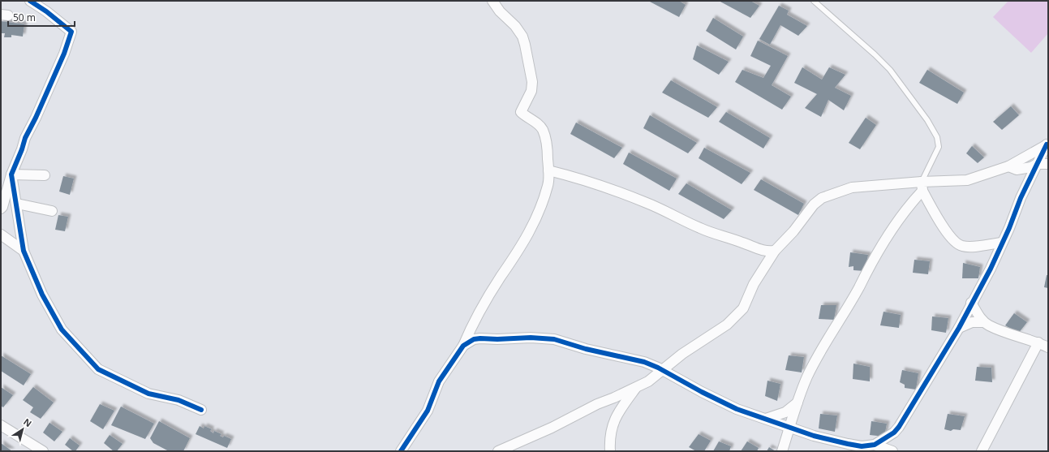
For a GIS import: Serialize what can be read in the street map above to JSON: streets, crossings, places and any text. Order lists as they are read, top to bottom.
{
  "scale_bar": "50 m",
  "north": "top right"
}
